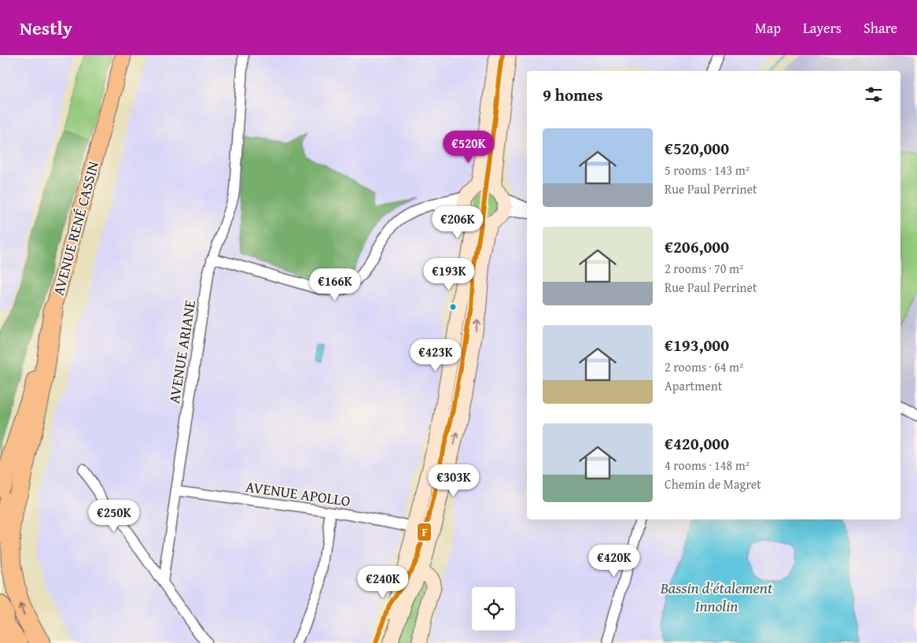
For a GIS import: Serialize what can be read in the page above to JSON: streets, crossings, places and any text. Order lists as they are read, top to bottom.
{
  "streets": {
    "main road": ["AVENUE RENÉ CASSIN"],
    "street": ["AVENUE ARIANE", "AVENUE APOLLO"]
  },
  "crossings": [
    ["AVENUE ARIANE", "AVENUE APOLLO"]
  ],
  "water": ["Bassin d'étalement Innolin"],
  "lines": ["transit line F"],
  "page": {
    "header": "Nestly",
    "nav": ["Map", "Layers", "Share"],
    "heading": "9 homes",
    "list": [
      {
        "name": "€520,000",
        "note": "5 rooms · 143 m² · Rue Paul Perrinet"
      },
      {
        "name": "€206,000",
        "note": "2 rooms · 70 m² · Rue Paul Perrinet"
      },
      {
        "name": "€193,000",
        "note": "2 rooms · 64 m² · Apartment"
      },
      {
        "name": "€420,000",
        "note": "4 rooms · 148 m² · Chemin de Magret"
      }
    ],
    "price": [
      "€520K",
      "€206K",
      "€193K",
      "€166K",
      "€423K",
      "€303K",
      "€250K",
      "€420K",
      "€240K"
    ]
  }
}
